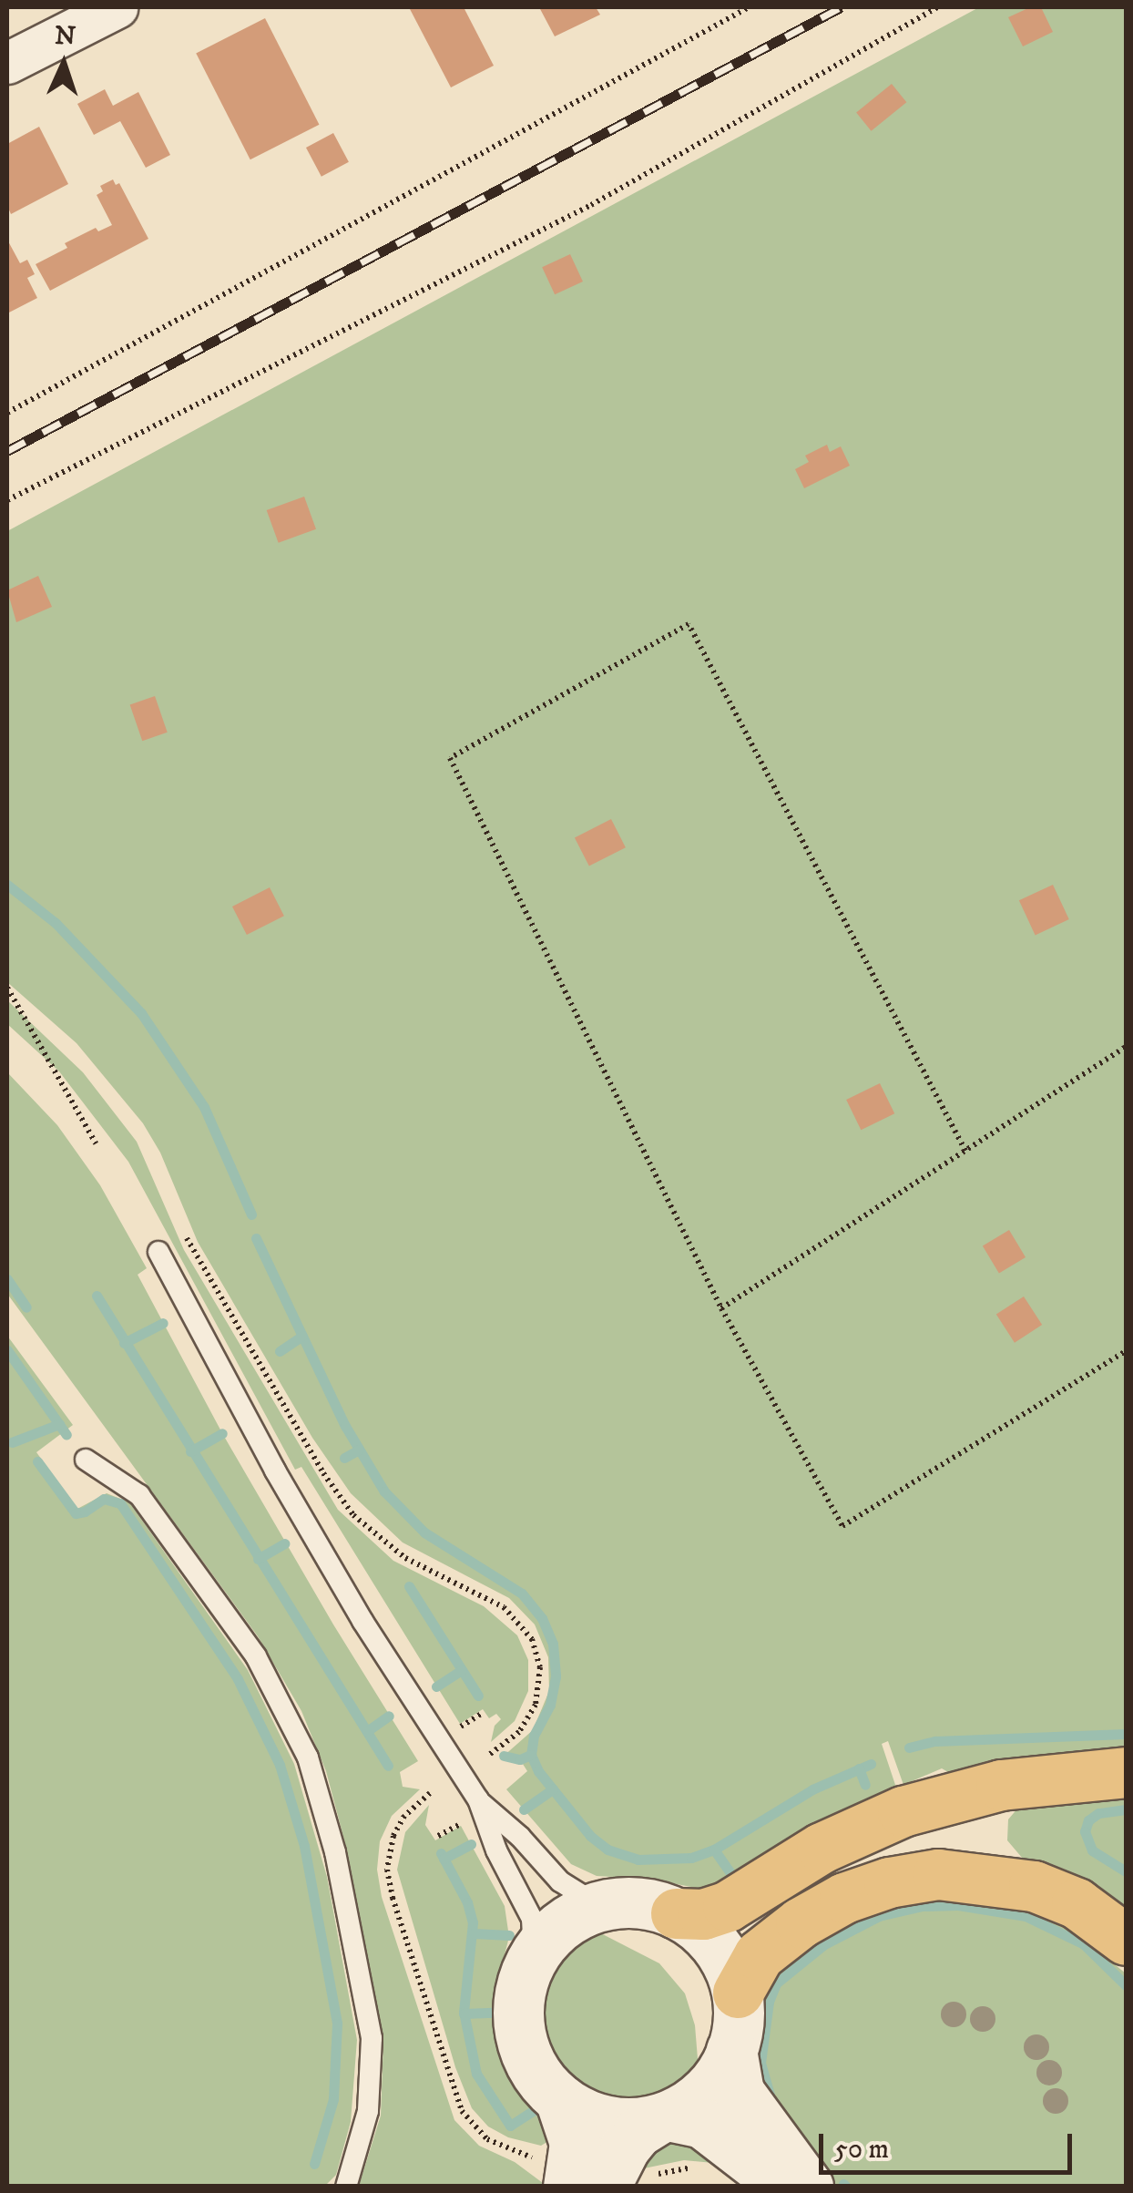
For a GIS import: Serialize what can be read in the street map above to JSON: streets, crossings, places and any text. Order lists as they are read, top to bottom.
{
  "scale_bar": "50 m",
  "north": "top"
}
